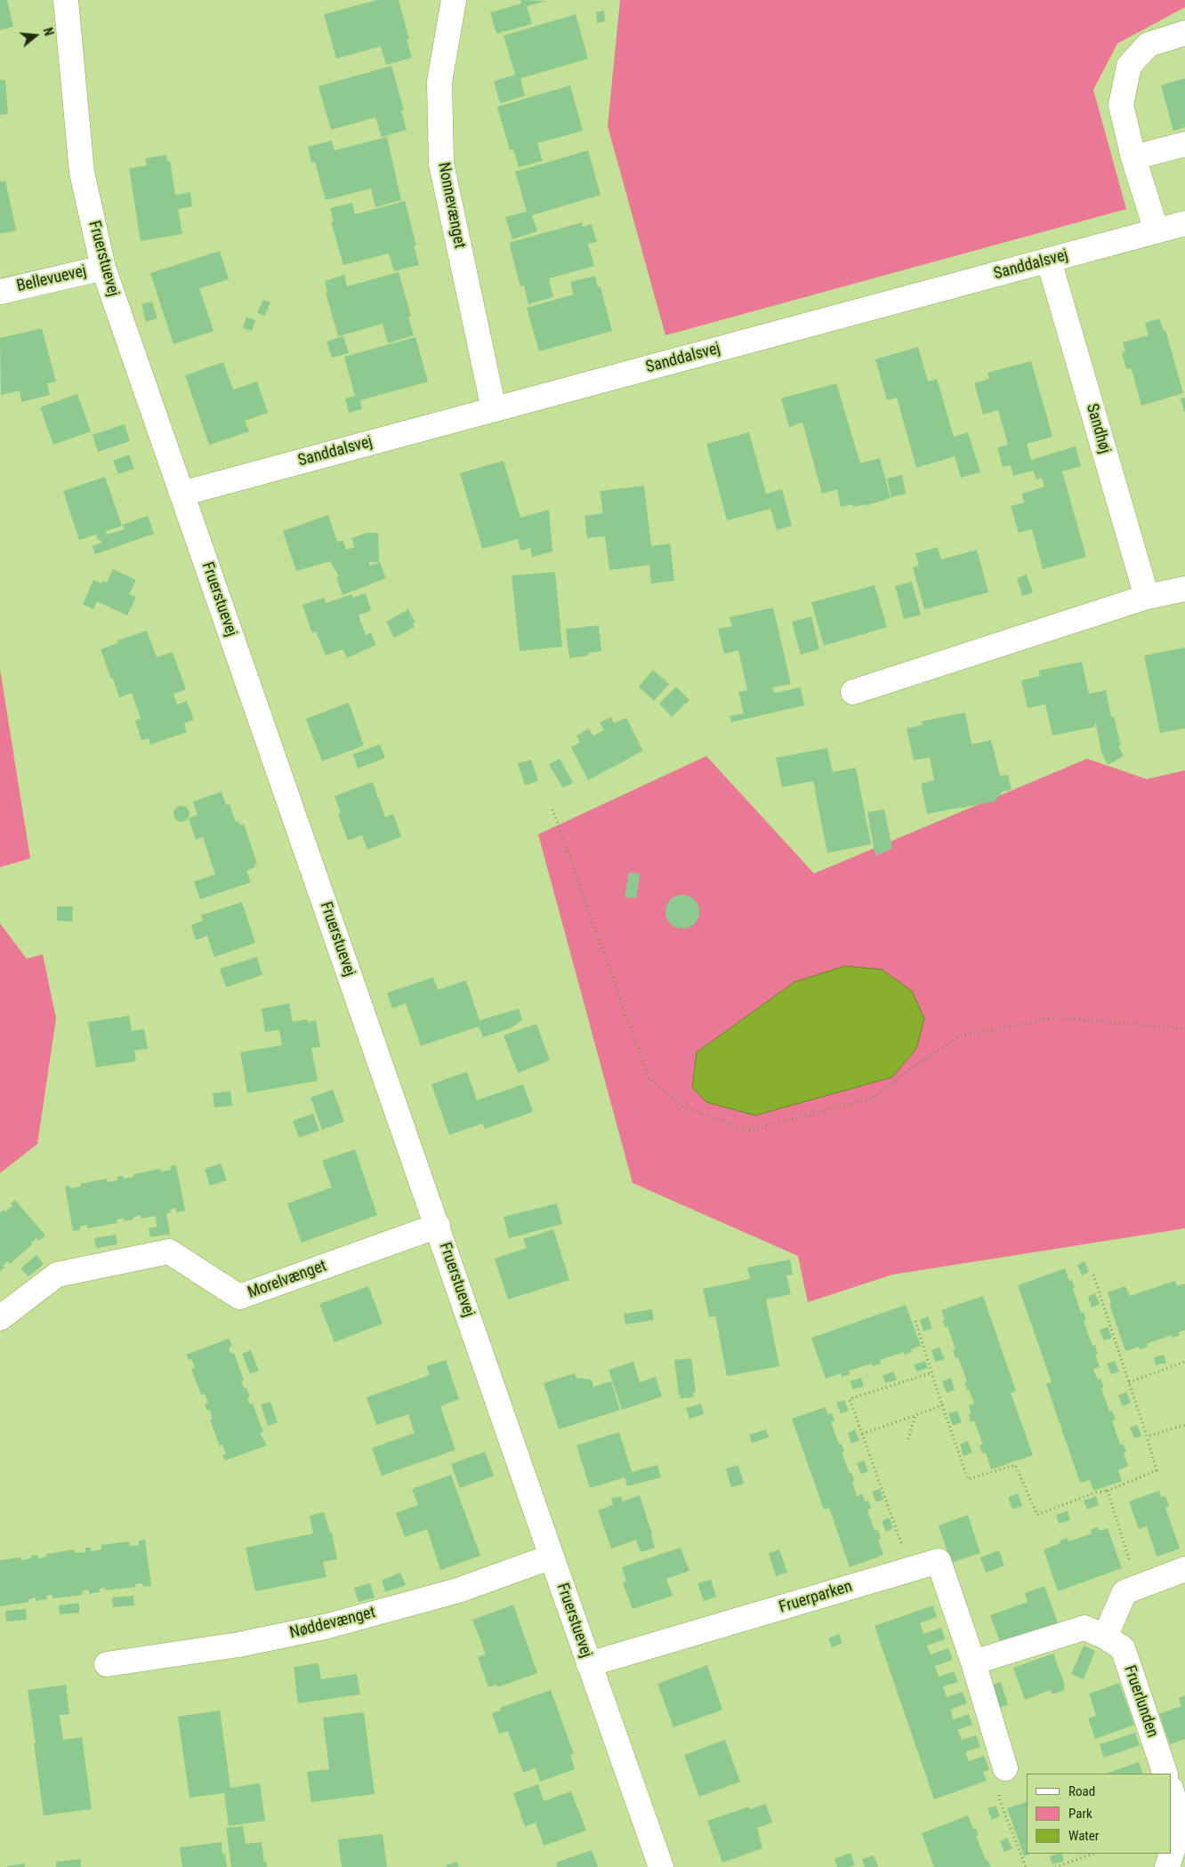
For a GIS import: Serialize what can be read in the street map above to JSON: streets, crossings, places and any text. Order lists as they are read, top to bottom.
{
  "streets": {
    "street": [
      "Nonnevænget",
      "Fruerstuevej",
      "Sanddalsvej",
      "Bellevuevej",
      "Sandhøj",
      "Morelvænget",
      "Fruerparken",
      "Nøddevænget",
      "Fruerlunden"
    ]
  },
  "crossings": [
    ["Nonnevænget", "Sanddalsvej"],
    ["Fruerstuevej", "Sanddalsvej"],
    ["Fruerstuevej", "Bellevuevej"],
    ["Fruerstuevej", "Morelvænget"],
    ["Fruerstuevej", "Fruerparken"],
    ["Fruerstuevej", "Nøddevænget"],
    ["Sanddalsvej", "Sandhøj"]
  ],
  "legend": ["Road", "Park", "Water"],
  "north": "right"
}
